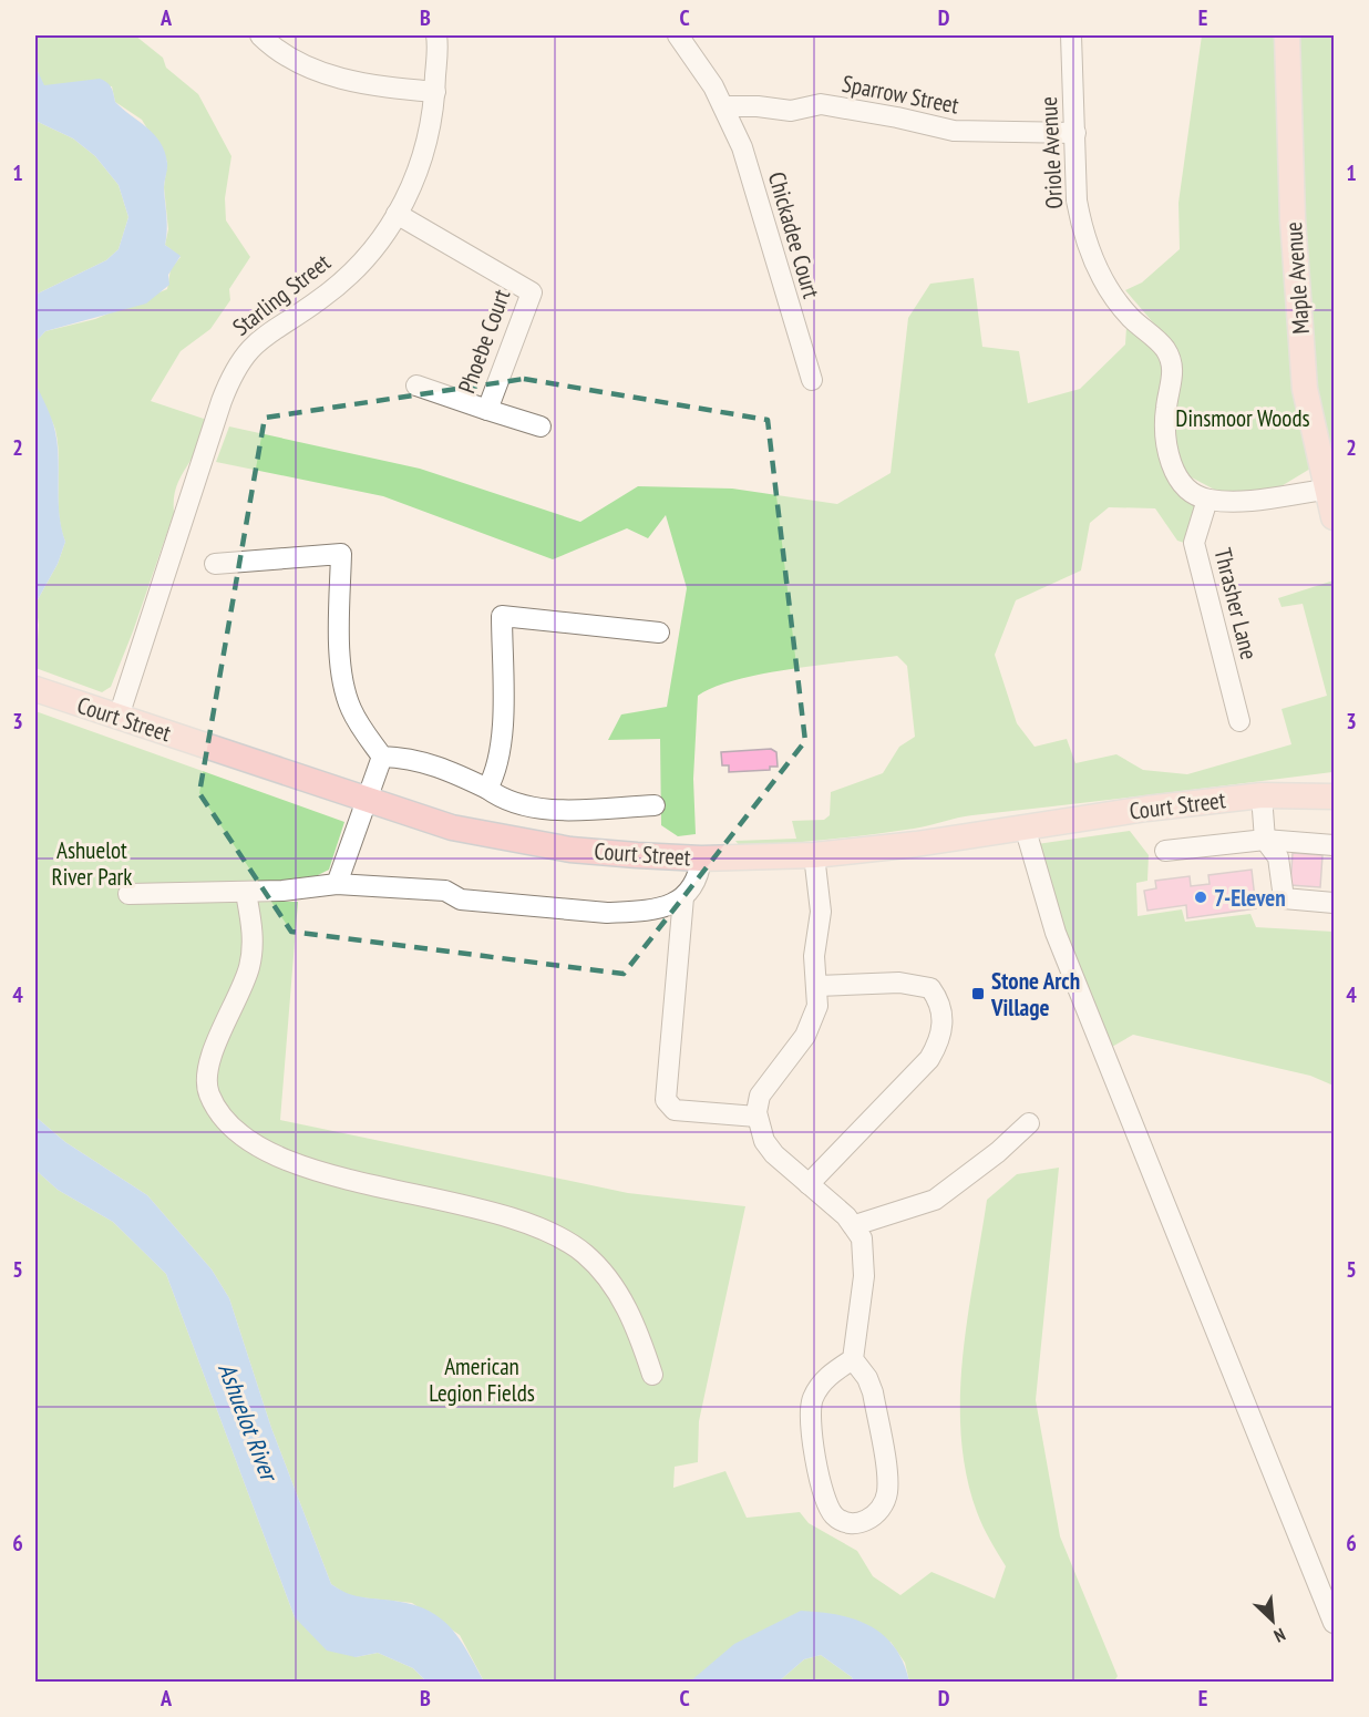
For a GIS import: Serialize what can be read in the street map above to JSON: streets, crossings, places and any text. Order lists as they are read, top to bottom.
{
  "streets": {
    "main road": ["Maple Avenue", "Court Street"],
    "street": [
      "Sparrow Street",
      "Oriole Avenue",
      "Chickadee Court",
      "Starling Street",
      "Phoebe Court",
      "Thrasher Lane"
    ]
  },
  "crossings": [
    ["Sparrow Street", "Oriole Avenue"],
    ["Sparrow Street", "Chickadee Court"],
    ["Oriole Avenue", "Thrasher Lane"],
    ["Starling Street", "Phoebe Court"],
    ["Starling Street", "Court Street"]
  ],
  "water": ["Ashuelot River"],
  "parks": ["Dinsmoor Woods", "Ashuelot River Park", "American Legion Fields"],
  "places": {
    "other": ["7-Eleven"],
    "transit": ["Stone Arch Village"]
  },
  "north": "bottom right",
  "grid": {
    "columns": [
      "A",
      "B",
      "C",
      "D",
      "E"
    ],
    "rows": [
      "1",
      "2",
      "3",
      "4",
      "5",
      "6"
    ]
  }
}
